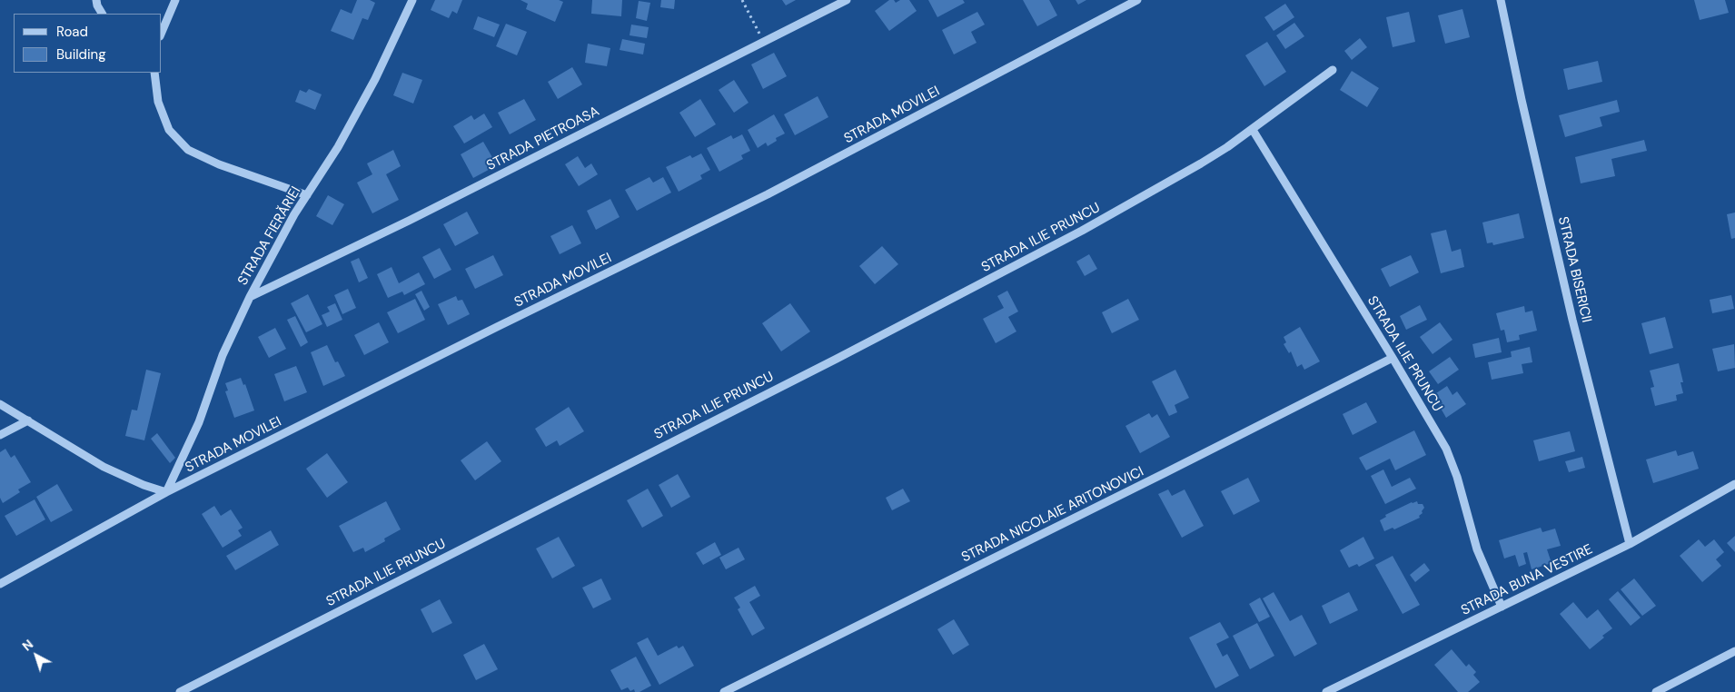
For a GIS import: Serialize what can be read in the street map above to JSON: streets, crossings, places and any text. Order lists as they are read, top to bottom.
{
  "streets": {
    "street": [
      "STRADA MOVILEI",
      "STRADA PIETROASA",
      "STRADA FIERĂRIEI",
      "STRADA ILIE PRUNCU",
      "STRADA BISERICII",
      "STRADA NICOLAIE ARITONOVICI",
      "STRADA BUNA VESTIRE"
    ]
  },
  "crossings": [
    ["STRADA MOVILEI", "STRADA FIERĂRIEI"],
    ["STRADA PIETROASA", "STRADA FIERĂRIEI"],
    ["STRADA ILIE PRUNCU", "STRADA NICOLAIE ARITONOVICI"],
    ["STRADA ILIE PRUNCU", "STRADA BUNA VESTIRE"],
    ["STRADA BISERICII", "STRADA BUNA VESTIRE"]
  ],
  "legend": ["Road", "Building"],
  "north": "top left"
}
